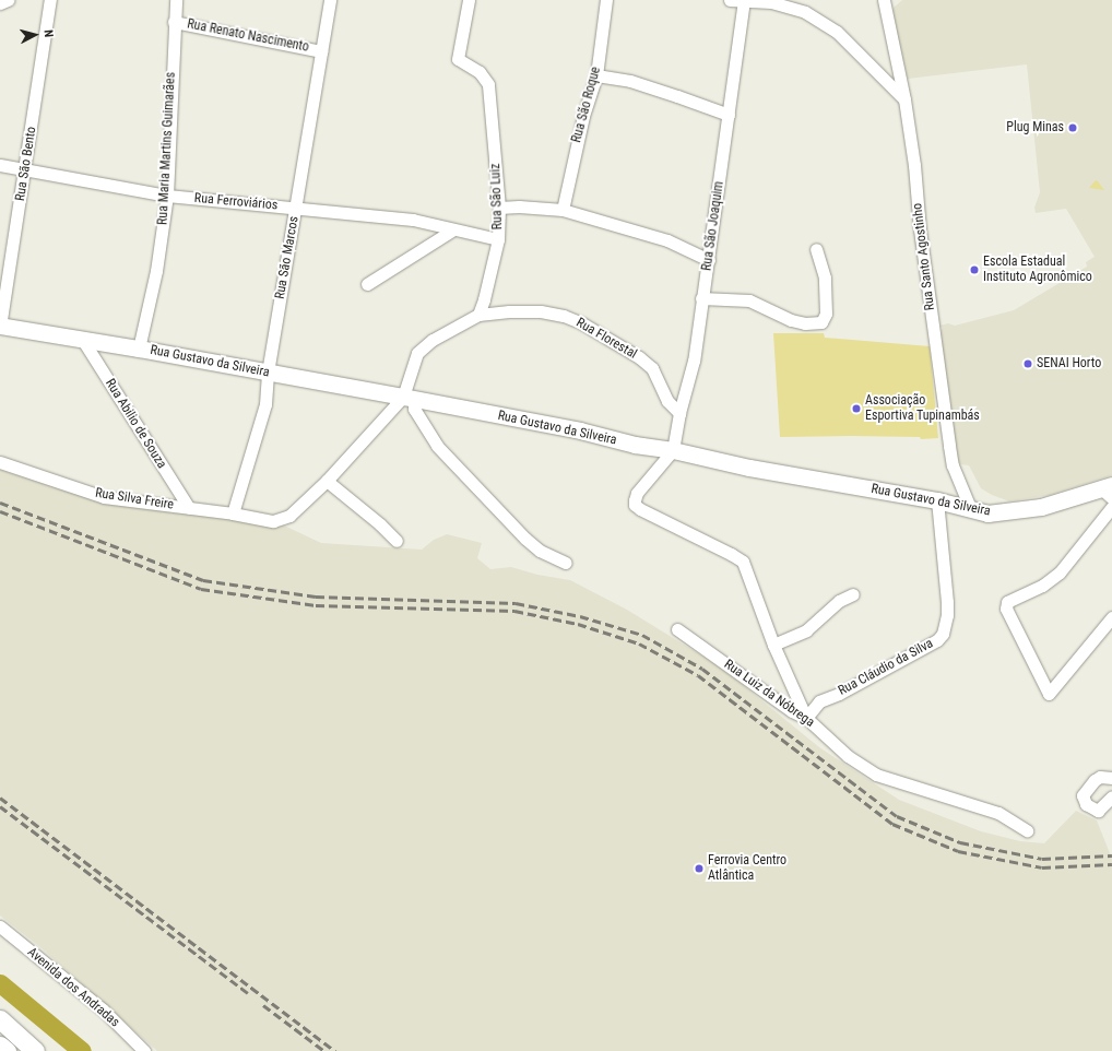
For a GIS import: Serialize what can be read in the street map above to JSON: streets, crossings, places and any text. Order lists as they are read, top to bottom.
{
  "streets": {
    "main road": ["Rua Gustavo da Silveira"],
    "street": [
      "Rua Renato Nascimento",
      "Rua São Roque",
      "Rua Maria Martins Guimarães",
      "Rua São Bento",
      "Rua São Luiz",
      "Rua Ferroviários",
      "Rua São Joaquim",
      "Rua Santo Agostinho",
      "Rua São Marcos",
      "Rua Florestal",
      "Rua Abilio de Souza",
      "Rua Silva Freire",
      "Rua Cláudio da Silva",
      "Rua Luiz da Nóbrega",
      "Avenida dos Andradas"
    ]
  },
  "crossings": [
    ["Rua Renato Nascimento", "Rua Maria Martins Guimarães"],
    ["Rua Renato Nascimento", "Rua São Marcos"],
    ["Rua Maria Martins Guimarães", "Rua Ferroviários"],
    ["Rua Maria Martins Guimarães", "Rua Gustavo da Silveira"],
    ["Rua São Bento", "Rua Ferroviários"],
    ["Rua São Bento", "Rua Gustavo da Silveira"],
    ["Rua São Luiz", "Rua Ferroviários"],
    ["Rua São Luiz", "Rua Florestal"],
    ["Rua Ferroviários", "Rua São Marcos"],
    ["Rua São Joaquim", "Rua Florestal"],
    ["Rua São Joaquim", "Rua Gustavo da Silveira"],
    ["Rua Santo Agostinho", "Rua Gustavo da Silveira"],
    ["Rua São Marcos", "Rua Gustavo da Silveira"],
    ["Rua São Marcos", "Rua Silva Freire"],
    ["Rua Gustavo da Silveira", "Rua Abilio de Souza"],
    ["Rua Gustavo da Silveira", "Rua Cláudio da Silva"],
    ["Rua Abilio de Souza", "Rua Silva Freire"],
    ["Rua Cláudio da Silva", "Rua Luiz da Nóbrega"]
  ],
  "places": [
    "Plug Minas",
    "Escola Estadual Instituto Agronômico",
    "SENAI Horto",
    "Associação Esportiva Tupinambás",
    "Ferrovia Centro Atlântica"
  ],
  "north": "right"
}
